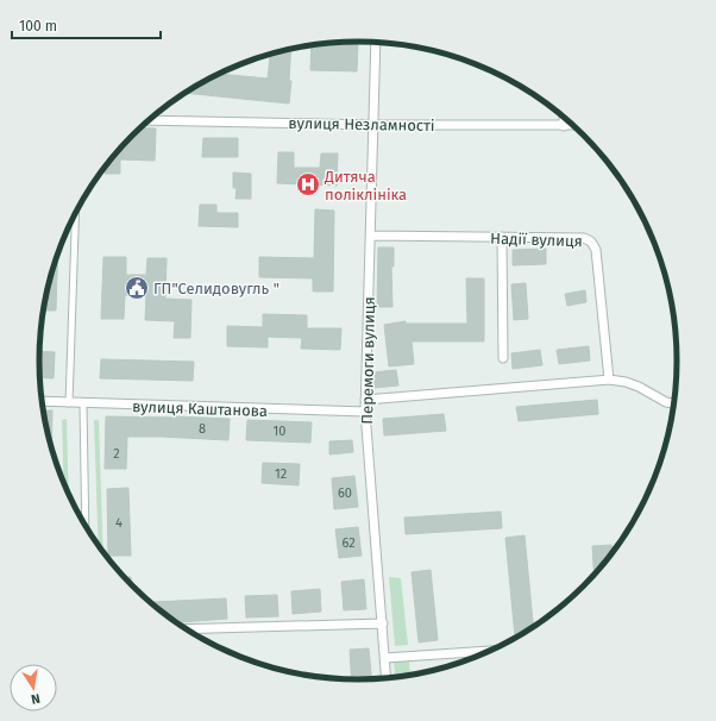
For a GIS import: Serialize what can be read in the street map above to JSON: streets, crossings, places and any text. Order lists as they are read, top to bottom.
{
  "streets": {
    "street": [
      "вулиця Незламності",
      "Надії вулиця",
      "Перемоги вулиця",
      "вулиця Каштанова"
    ]
  },
  "crossings": [
    ["вулиця Незламності", "Перемоги вулиця"],
    ["Надії вулиця", "Перемоги вулиця"],
    ["Перемоги вулиця", "вулиця Каштанова"]
  ],
  "places": {
    "hospital": ["Дитяча поліклініка"],
    "public building": ["ГП\"Селидовугль \""]
  },
  "house_numbers": [
    "8",
    "10",
    "2",
    "12",
    "60",
    "4",
    "62"
  ],
  "scale_bar": "100 m",
  "north": "bottom"
}
